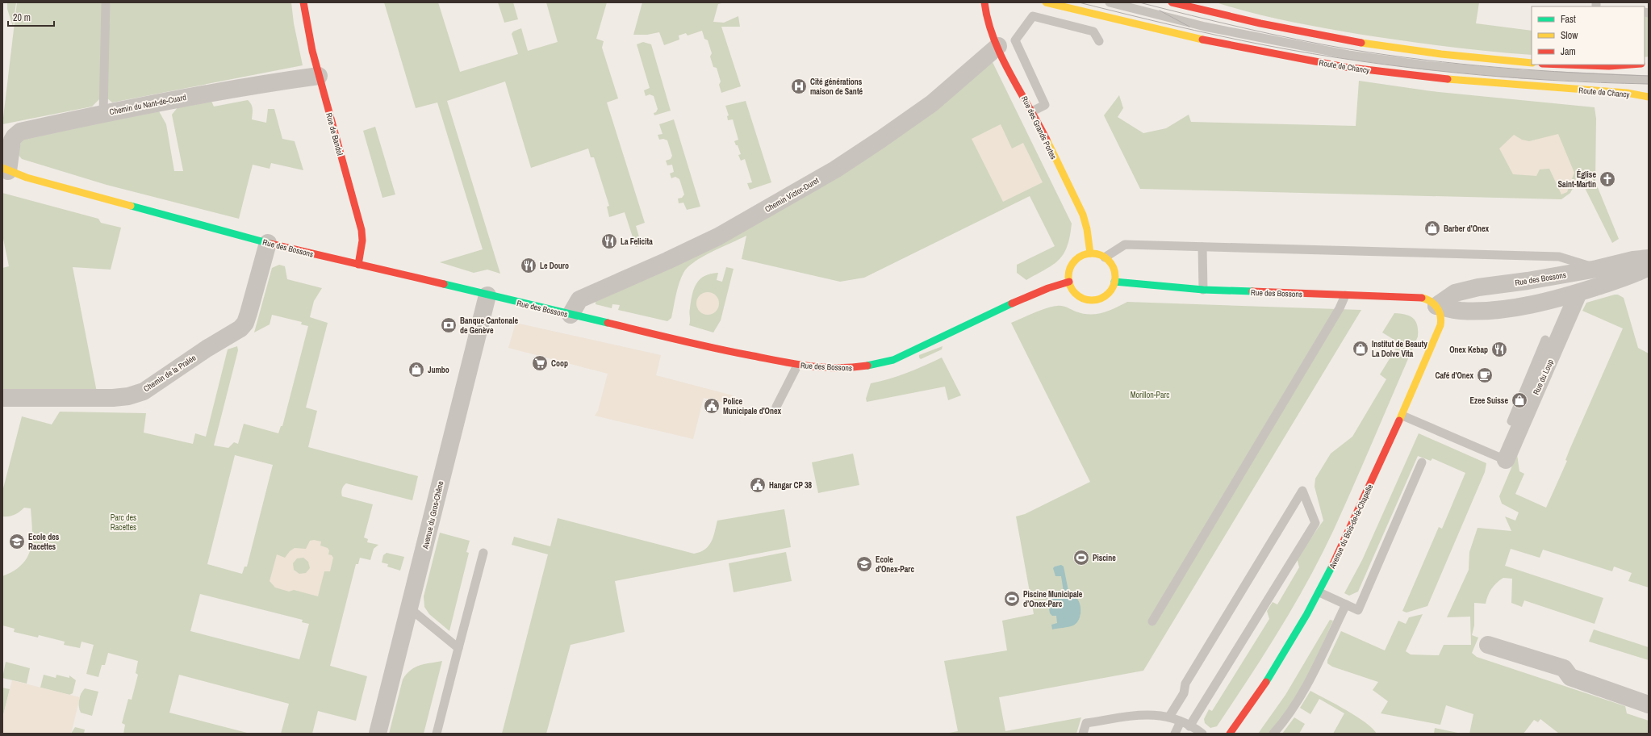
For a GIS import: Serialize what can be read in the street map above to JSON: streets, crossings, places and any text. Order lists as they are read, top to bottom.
{
  "streets": {
    "street": [
      "Route de Chancy",
      "Chemin du Nant-de-Cuard",
      "Rue des Grands Portes",
      "Rue de Bandol",
      "Chemin Victor-Duret",
      "Rue des Bossons",
      "Chemin de la Pralée",
      "Rue du Loup",
      "Avenue du Gros-Chêne",
      "Avenue du Bois-de-la-Chapelle"
    ]
  },
  "crossings": [
    ["Chemin du Nant-de-Cuard", "Rue de Bandol"],
    ["Chemin du Nant-de-Cuard", "Rue des Bossons"],
    ["Rue des Grands Portes", "Chemin Victor-Duret"],
    ["Rue des Grands Portes", "Rue des Bossons"],
    ["Rue de Bandol", "Rue des Bossons"],
    ["Chemin Victor-Duret", "Rue des Bossons"],
    ["Rue des Bossons", "Chemin de la Pralée"],
    ["Rue des Bossons", "Rue du Loup"],
    ["Rue des Bossons", "Avenue du Gros-Chêne"],
    ["Rue des Bossons", "Avenue du Bois-de-la-Chapelle"]
  ],
  "parks": ["Morillon-Parc", "Parc des Racettes"],
  "places": {
    "hospital": ["Cité générations maison de Santé"],
    "church": ["Église Saint-Martin"],
    "shop": [
      "Barber d'Onex",
      "Institut de Beauty La Dolve Vita",
      "Jumbo",
      "Ezee Suisse"
    ],
    "restaurant": ["La Felicita", "Le Douro", "Onex Kebap"],
    "bank": ["Banque Cantonale de Genève"],
    "supermarket": ["Coop"],
    "cafe": ["Café d'Onex"],
    "public building": ["Police Municipale d'Onex", "Hangar CP 38"],
    "school or university": ["Ecole des Racettes", "Ecole d'Onex-Parc"],
    "sports": ["Piscine", "Piscine Municipale d’Onex-Parc"]
  },
  "legend": ["Fast", "Slow", "Jam"],
  "scale_bar": "20 m"
}
